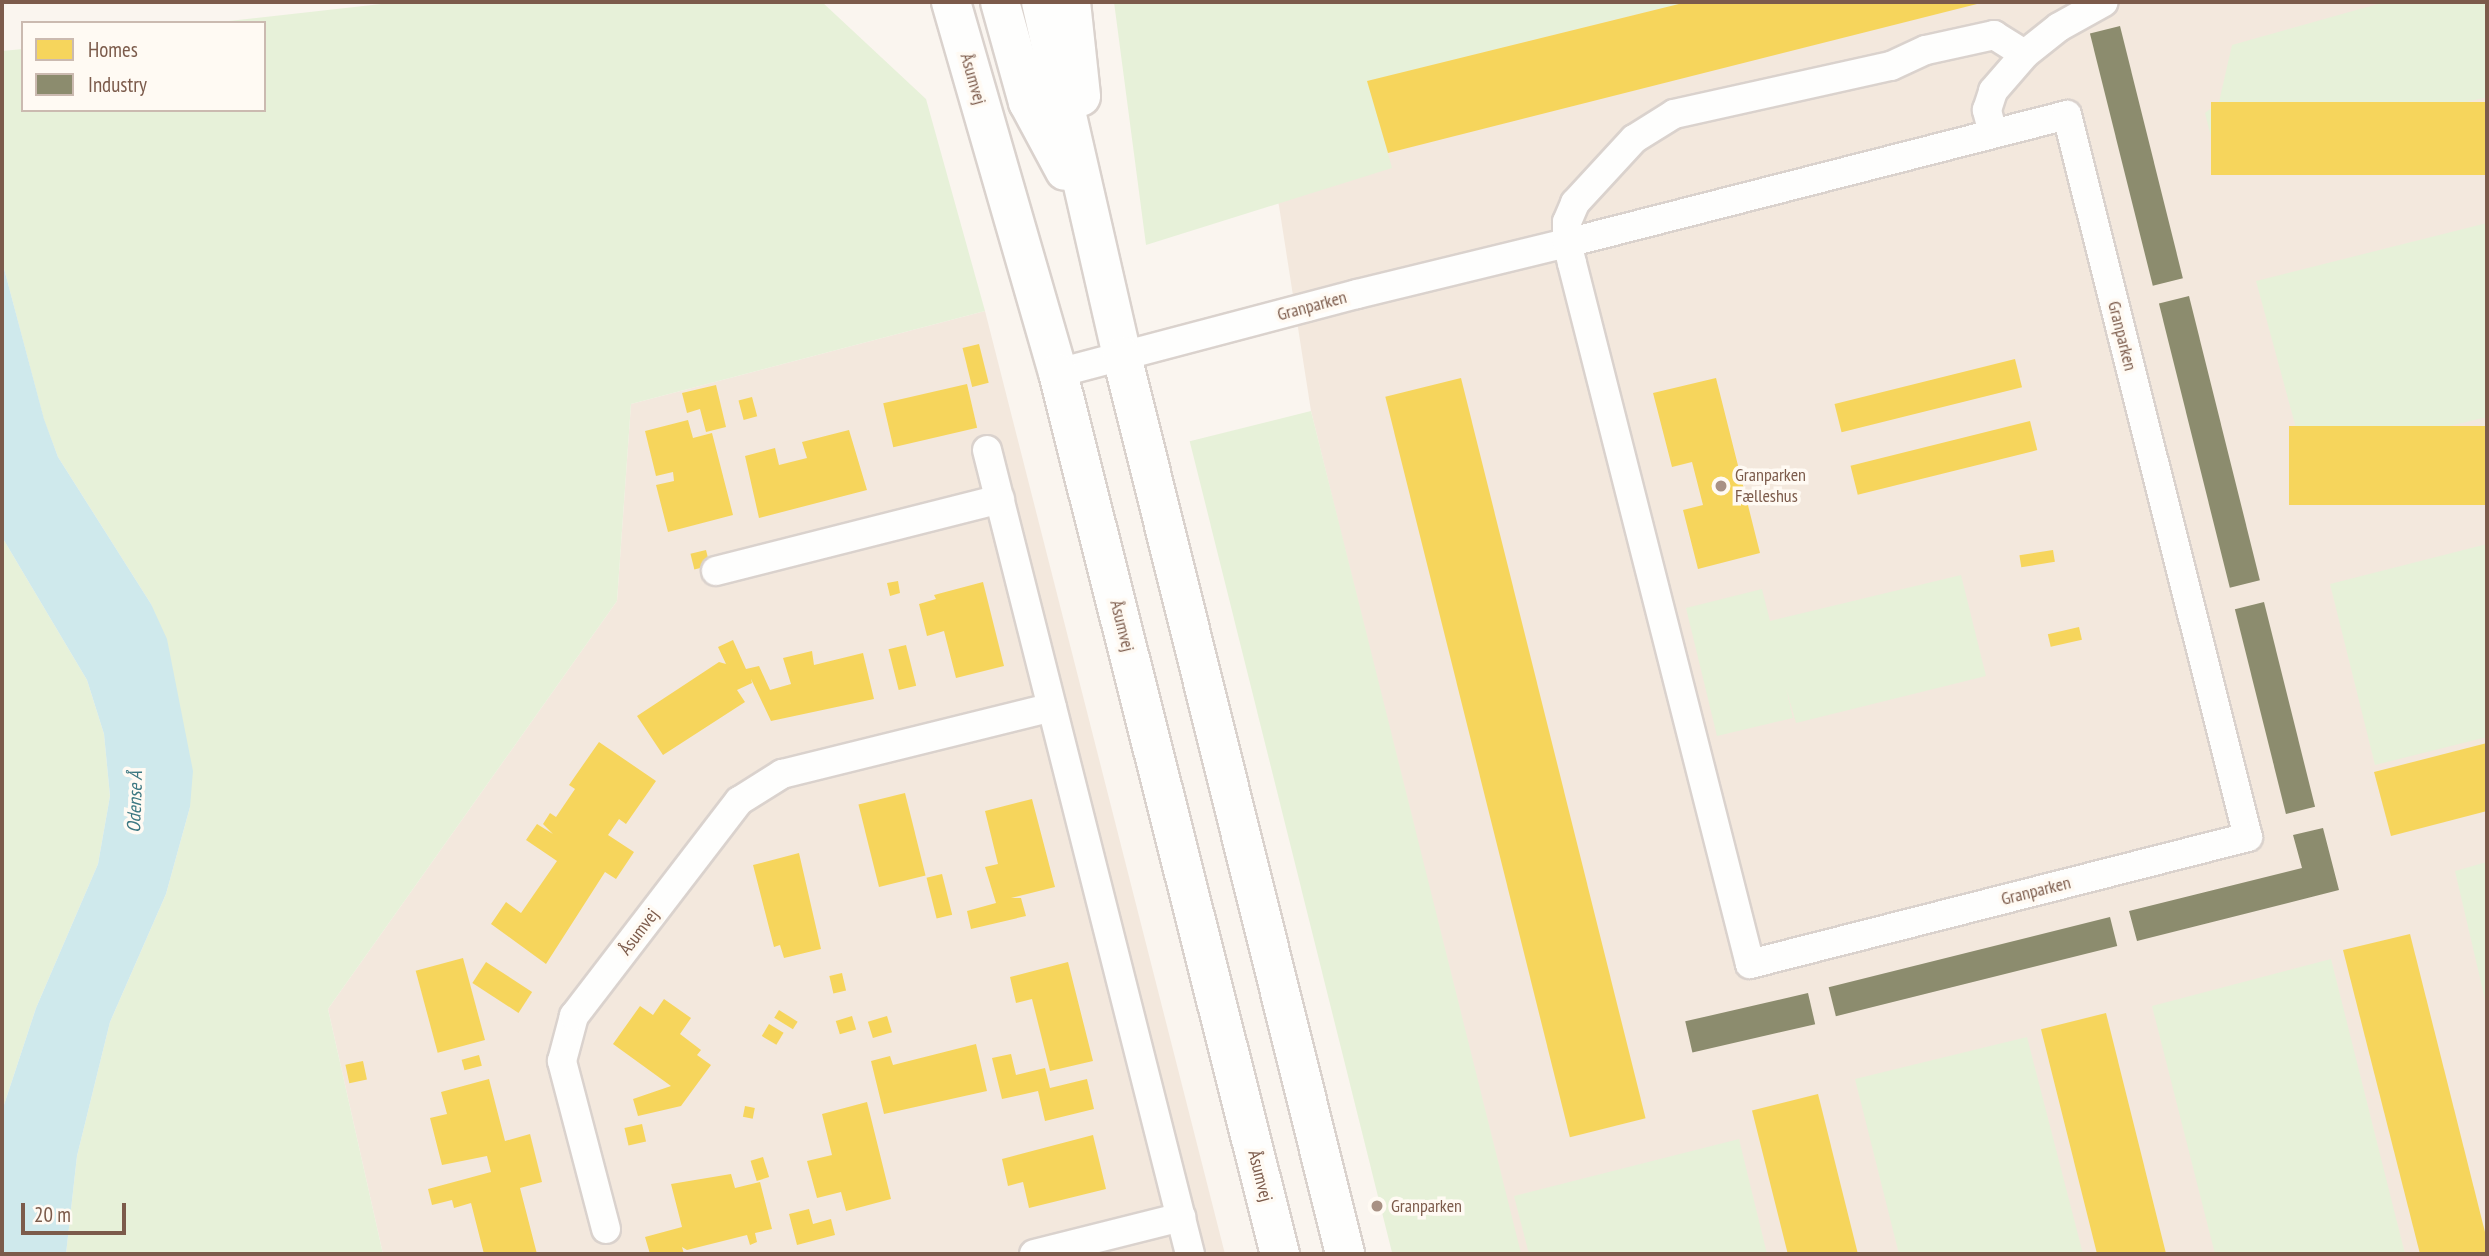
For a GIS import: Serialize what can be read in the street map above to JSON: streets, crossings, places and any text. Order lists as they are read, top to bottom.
{
  "streets": {
    "street": ["Åsumvej", "Granparken"]
  },
  "crossings": [
    ["Åsumvej", "Granparken"]
  ],
  "water": ["Odense Å"],
  "places": ["Granparken Fælleshus", "Granparken"],
  "legend": ["Homes", "Industry"],
  "scale_bar": "20 m"
}
